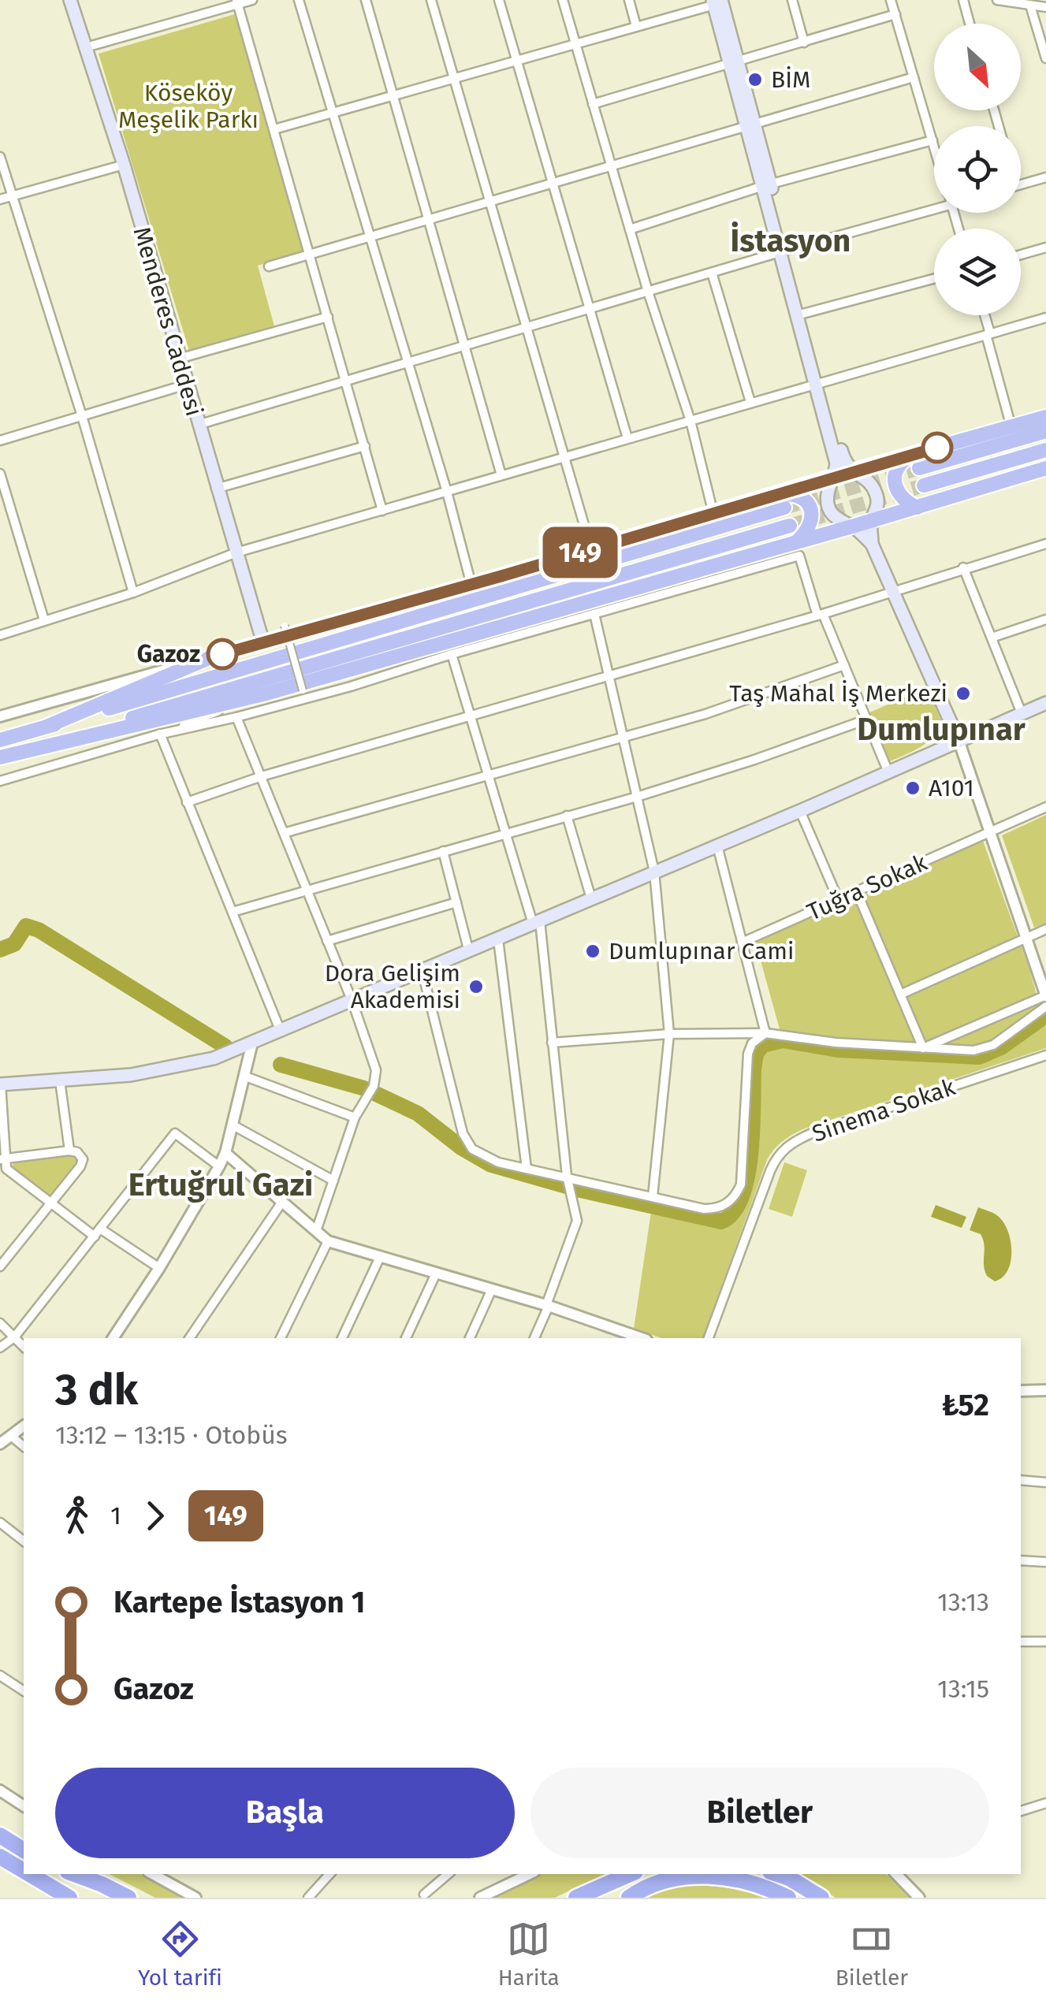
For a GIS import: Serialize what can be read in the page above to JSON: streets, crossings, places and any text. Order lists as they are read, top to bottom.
{
  "streets": {
    "main road": ["Menderes Caddesi"],
    "street": ["Tuğra Sokak", "Sinema Sokak"]
  },
  "districts": ["İstasyon", "Dumlupınar", "Ertuğrul Gazi"],
  "parks": ["Köseköy Meşelik Parkı"],
  "places": [
    "BİM",
    "Gazoz",
    "Taş Mahal İş Merkezi",
    "A101",
    "Dumlupınar Cami",
    "Dora Gelişim Akademisi"
  ],
  "lines": ["bus line 149"],
  "north": "bottom right",
  "page": {
    "on_map": "149",
    "heading": ["3 dk", "13:12 – 13:15 · Otobüs", "₺52"],
    "legs": ["1", "149"],
    "list": [
      {
        "name": "Kartepe İstasyon 1",
        "value": "13:13"
      },
      {
        "name": "Gazoz",
        "value": "13:15"
      }
    ],
    "buttons": ["Başla", "Biletler"],
    "tabs": ["Yol tarifi", "Harita", "Biletler"]
  }
}
